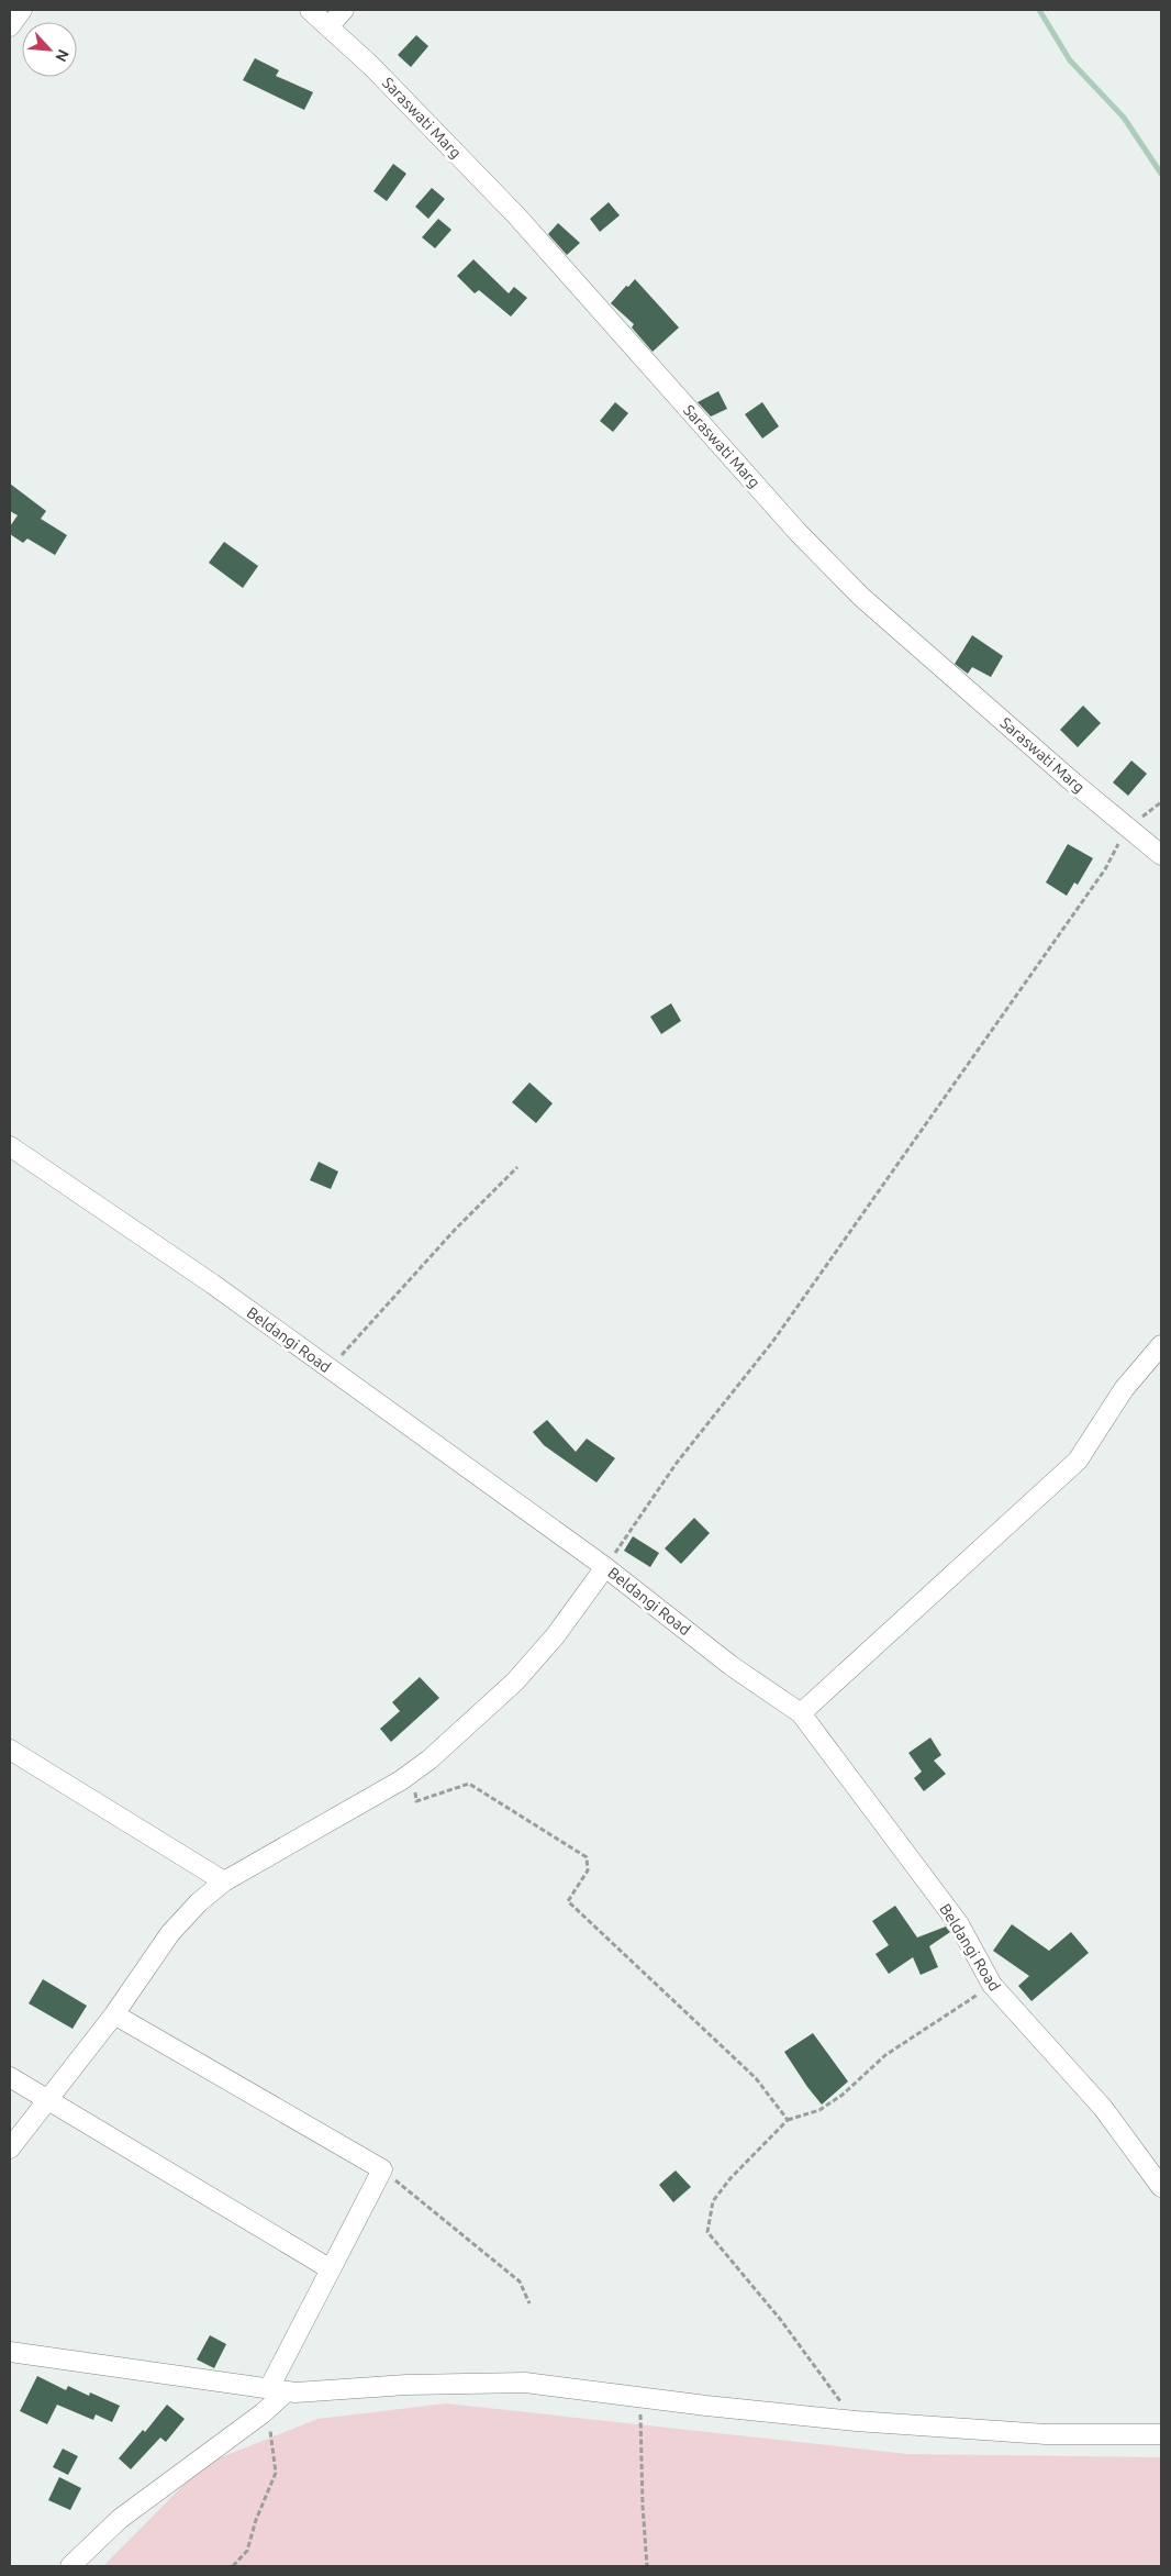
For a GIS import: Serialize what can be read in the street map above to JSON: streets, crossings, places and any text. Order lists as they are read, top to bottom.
{
  "streets": {
    "street": ["Saraswati Marg", "Beldangi Road"]
  },
  "north": "bottom right"
}
